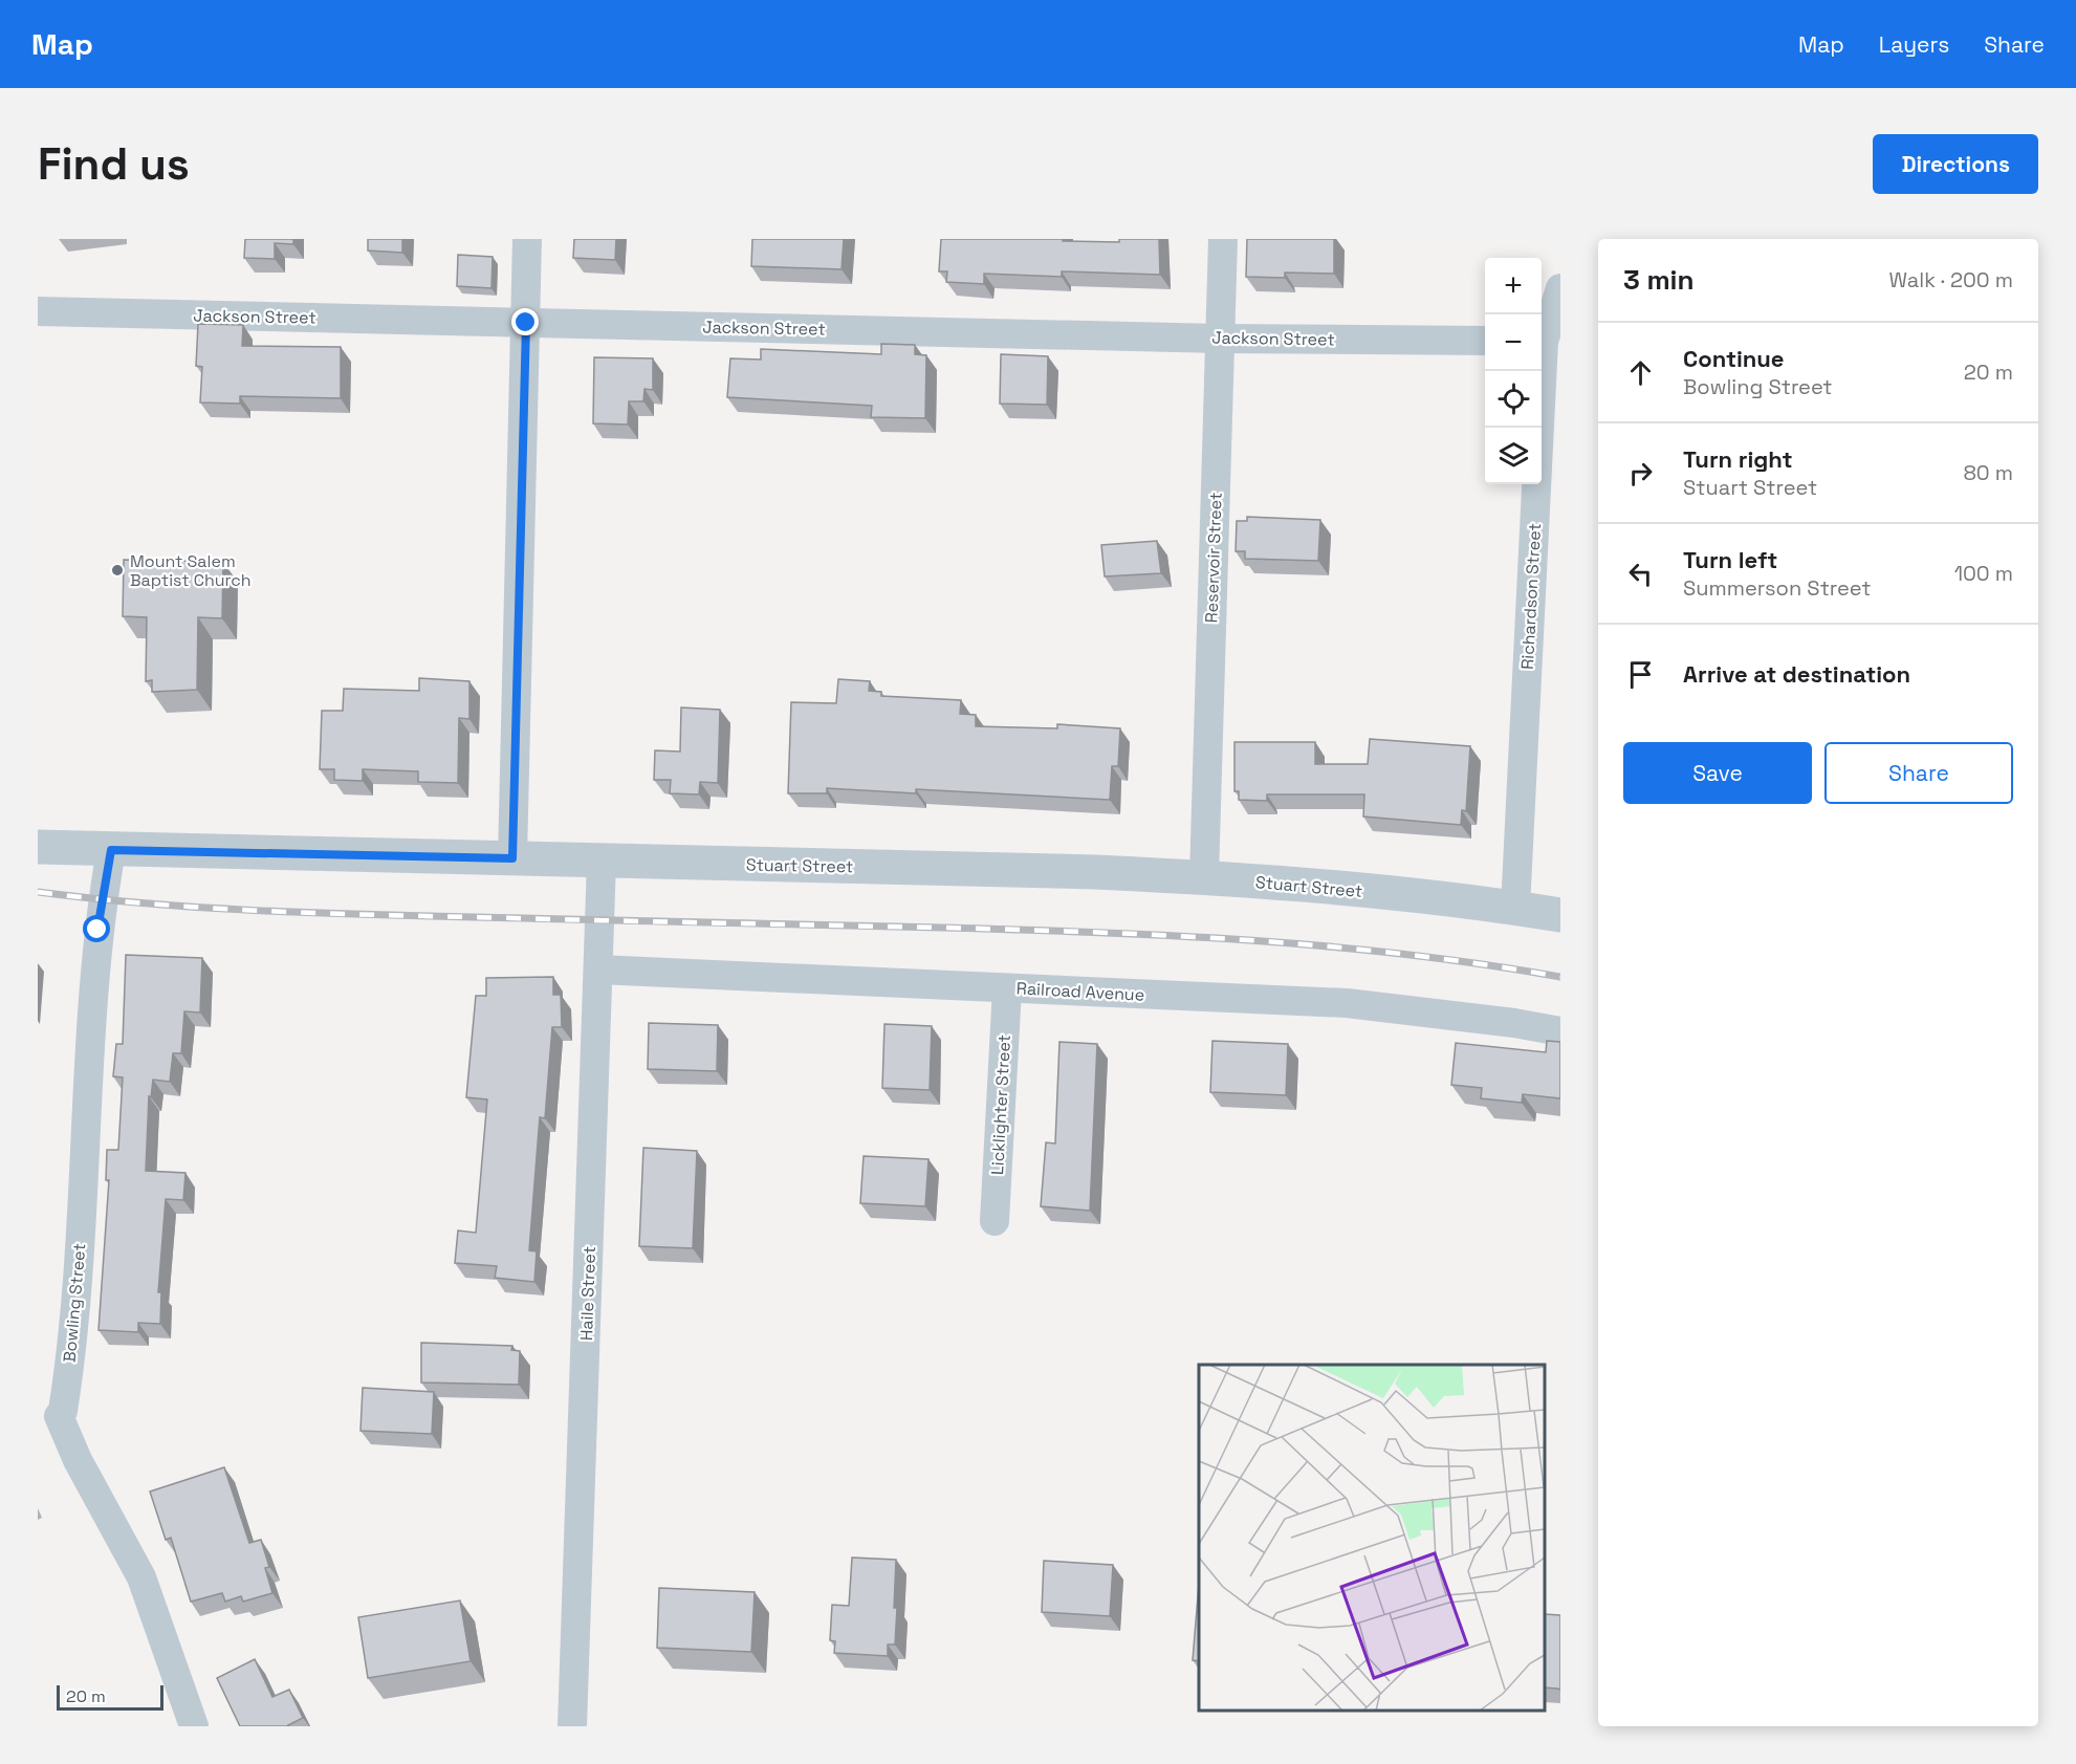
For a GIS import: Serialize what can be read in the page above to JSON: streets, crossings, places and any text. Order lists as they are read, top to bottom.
{
  "streets": {
    "street": [
      "Jackson Street",
      "Reservoir Street",
      "Richardson Street",
      "Stuart Street",
      "Railroad Avenue",
      "Licklighter Street",
      "Haile Street",
      "Bowling Street"
    ]
  },
  "crossings": [
    ["Jackson Street", "Reservoir Street"],
    ["Reservoir Street", "Stuart Street"],
    ["Richardson Street", "Stuart Street"],
    ["Stuart Street", "Haile Street"],
    ["Stuart Street", "Bowling Street"],
    ["Railroad Avenue", "Licklighter Street"],
    ["Railroad Avenue", "Haile Street"]
  ],
  "places": ["Mount Salem Baptist Church"],
  "scale_bar": "20 m",
  "page": {
    "header": "Map",
    "nav": ["Map", "Layers", "Share"],
    "buttons": [
      "Directions",
      ["Save", "Share"]
    ],
    "title": "Find us",
    "heading": ["3 min", "Walk · 200 m"],
    "map_buttons": ["+", "−"],
    "list": [
      ["Continue", "Bowling Street", "20 m"],
      ["Turn right", "Stuart Street", "80 m"],
      ["Turn left", "Summerson Street", "100 m"],
      "Arrive at destination"
    ],
    "scale": "20 m"
  }
}
